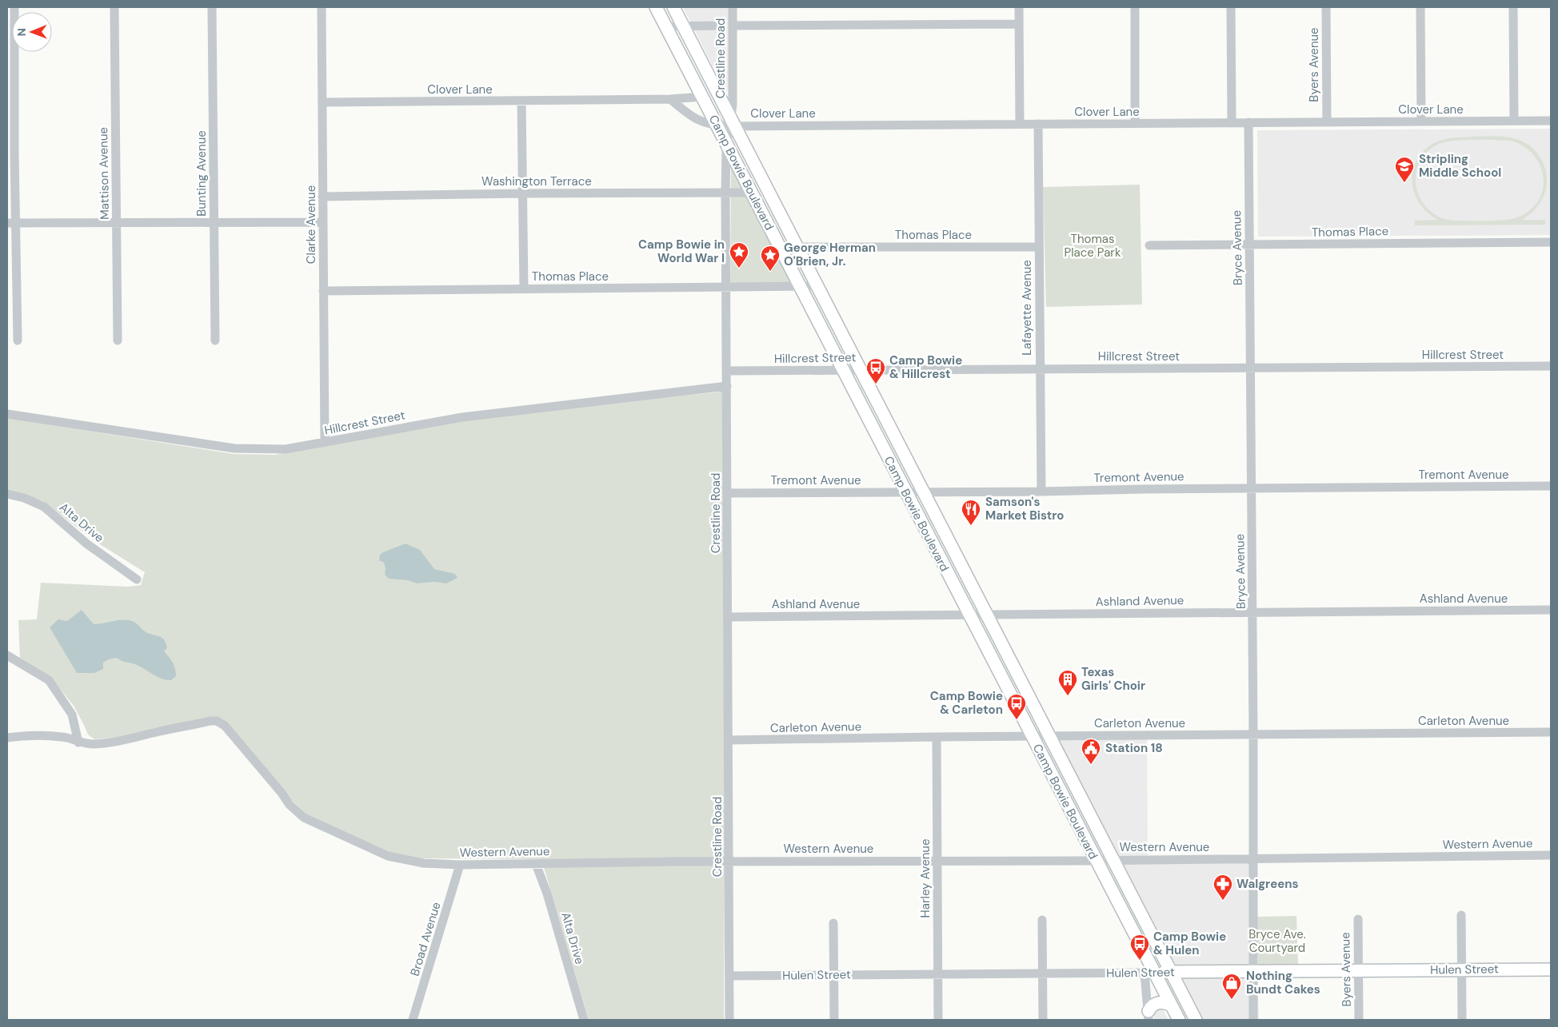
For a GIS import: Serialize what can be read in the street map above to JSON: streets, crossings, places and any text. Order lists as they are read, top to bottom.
{
  "streets": {
    "main road": ["Camp Bowie Boulevard", "Hulen Street"],
    "street": [
      "Crestline Road",
      "Byers Avenue",
      "Clover Lane",
      "Mattison Avenue",
      "Bunting Avenue",
      "Washington Terrace",
      "Clarke Avenue",
      "Thomas Place",
      "Bryce Avenue",
      "Lafayette Avenue",
      "Hillcrest Street",
      "Tremont Avenue",
      "Alta Drive",
      "Ashland Avenue",
      "Carleton Avenue",
      "Western Avenue",
      "Harley Avenue",
      "Broad Avenue"
    ]
  },
  "crossings": [
    ["Crestline Road", "Clover Lane"],
    ["Crestline Road", "Camp Bowie Boulevard"],
    ["Crestline Road", "Washington Terrace"],
    ["Crestline Road", "Thomas Place"],
    ["Crestline Road", "Hillcrest Street"],
    ["Crestline Road", "Tremont Avenue"],
    ["Crestline Road", "Ashland Avenue"],
    ["Crestline Road", "Carleton Avenue"],
    ["Crestline Road", "Western Avenue"],
    ["Crestline Road", "Hulen Street"],
    ["Byers Avenue", "Clover Lane"],
    ["Byers Avenue", "Hulen Street"],
    ["Clover Lane", "Camp Bowie Boulevard"],
    ["Clover Lane", "Clarke Avenue"],
    ["Clover Lane", "Bryce Avenue"],
    ["Clover Lane", "Lafayette Avenue"],
    ["Camp Bowie Boulevard", "Washington Terrace"],
    ["Camp Bowie Boulevard", "Thomas Place"],
    ["Camp Bowie Boulevard", "Hillcrest Street"],
    ["Camp Bowie Boulevard", "Tremont Avenue"],
    ["Camp Bowie Boulevard", "Ashland Avenue"],
    ["Camp Bowie Boulevard", "Carleton Avenue"],
    ["Camp Bowie Boulevard", "Western Avenue"],
    ["Camp Bowie Boulevard", "Hulen Street"],
    ["Washington Terrace", "Clarke Avenue"],
    ["Clarke Avenue", "Thomas Place"],
    ["Clarke Avenue", "Hillcrest Street"],
    ["Thomas Place", "Bryce Avenue"],
    ["Thomas Place", "Lafayette Avenue"],
    ["Bryce Avenue", "Hillcrest Street"],
    ["Bryce Avenue", "Tremont Avenue"],
    ["Bryce Avenue", "Ashland Avenue"],
    ["Bryce Avenue", "Carleton Avenue"],
    ["Bryce Avenue", "Western Avenue"],
    ["Bryce Avenue", "Hulen Street"],
    ["Lafayette Avenue", "Hillcrest Street"],
    ["Lafayette Avenue", "Tremont Avenue"],
    ["Alta Drive", "Western Avenue"],
    ["Carleton Avenue", "Harley Avenue"],
    ["Western Avenue", "Harley Avenue"],
    ["Western Avenue", "Broad Avenue"],
    ["Harley Avenue", "Hulen Street"]
  ],
  "parks": ["Thomas Place Park", "Bryce Ave. Courtyard"],
  "places": {
    "school or university": ["Stripling Middle School"],
    "place": ["Camp Bowie in World War I", "George Herman O'Brien, Jr."],
    "bus stop": ["Camp Bowie & Hillcrest", "Camp Bowie & Carleton", "Camp Bowie & Hulen"],
    "restaurant": ["Samson's Market Bistro"],
    "building": ["Texas Girls' Choir"],
    "public building": ["Station 18"],
    "pharmacy": ["Walgreens"],
    "shop": ["Nothing Bundt Cakes"]
  },
  "north": "left"
}
